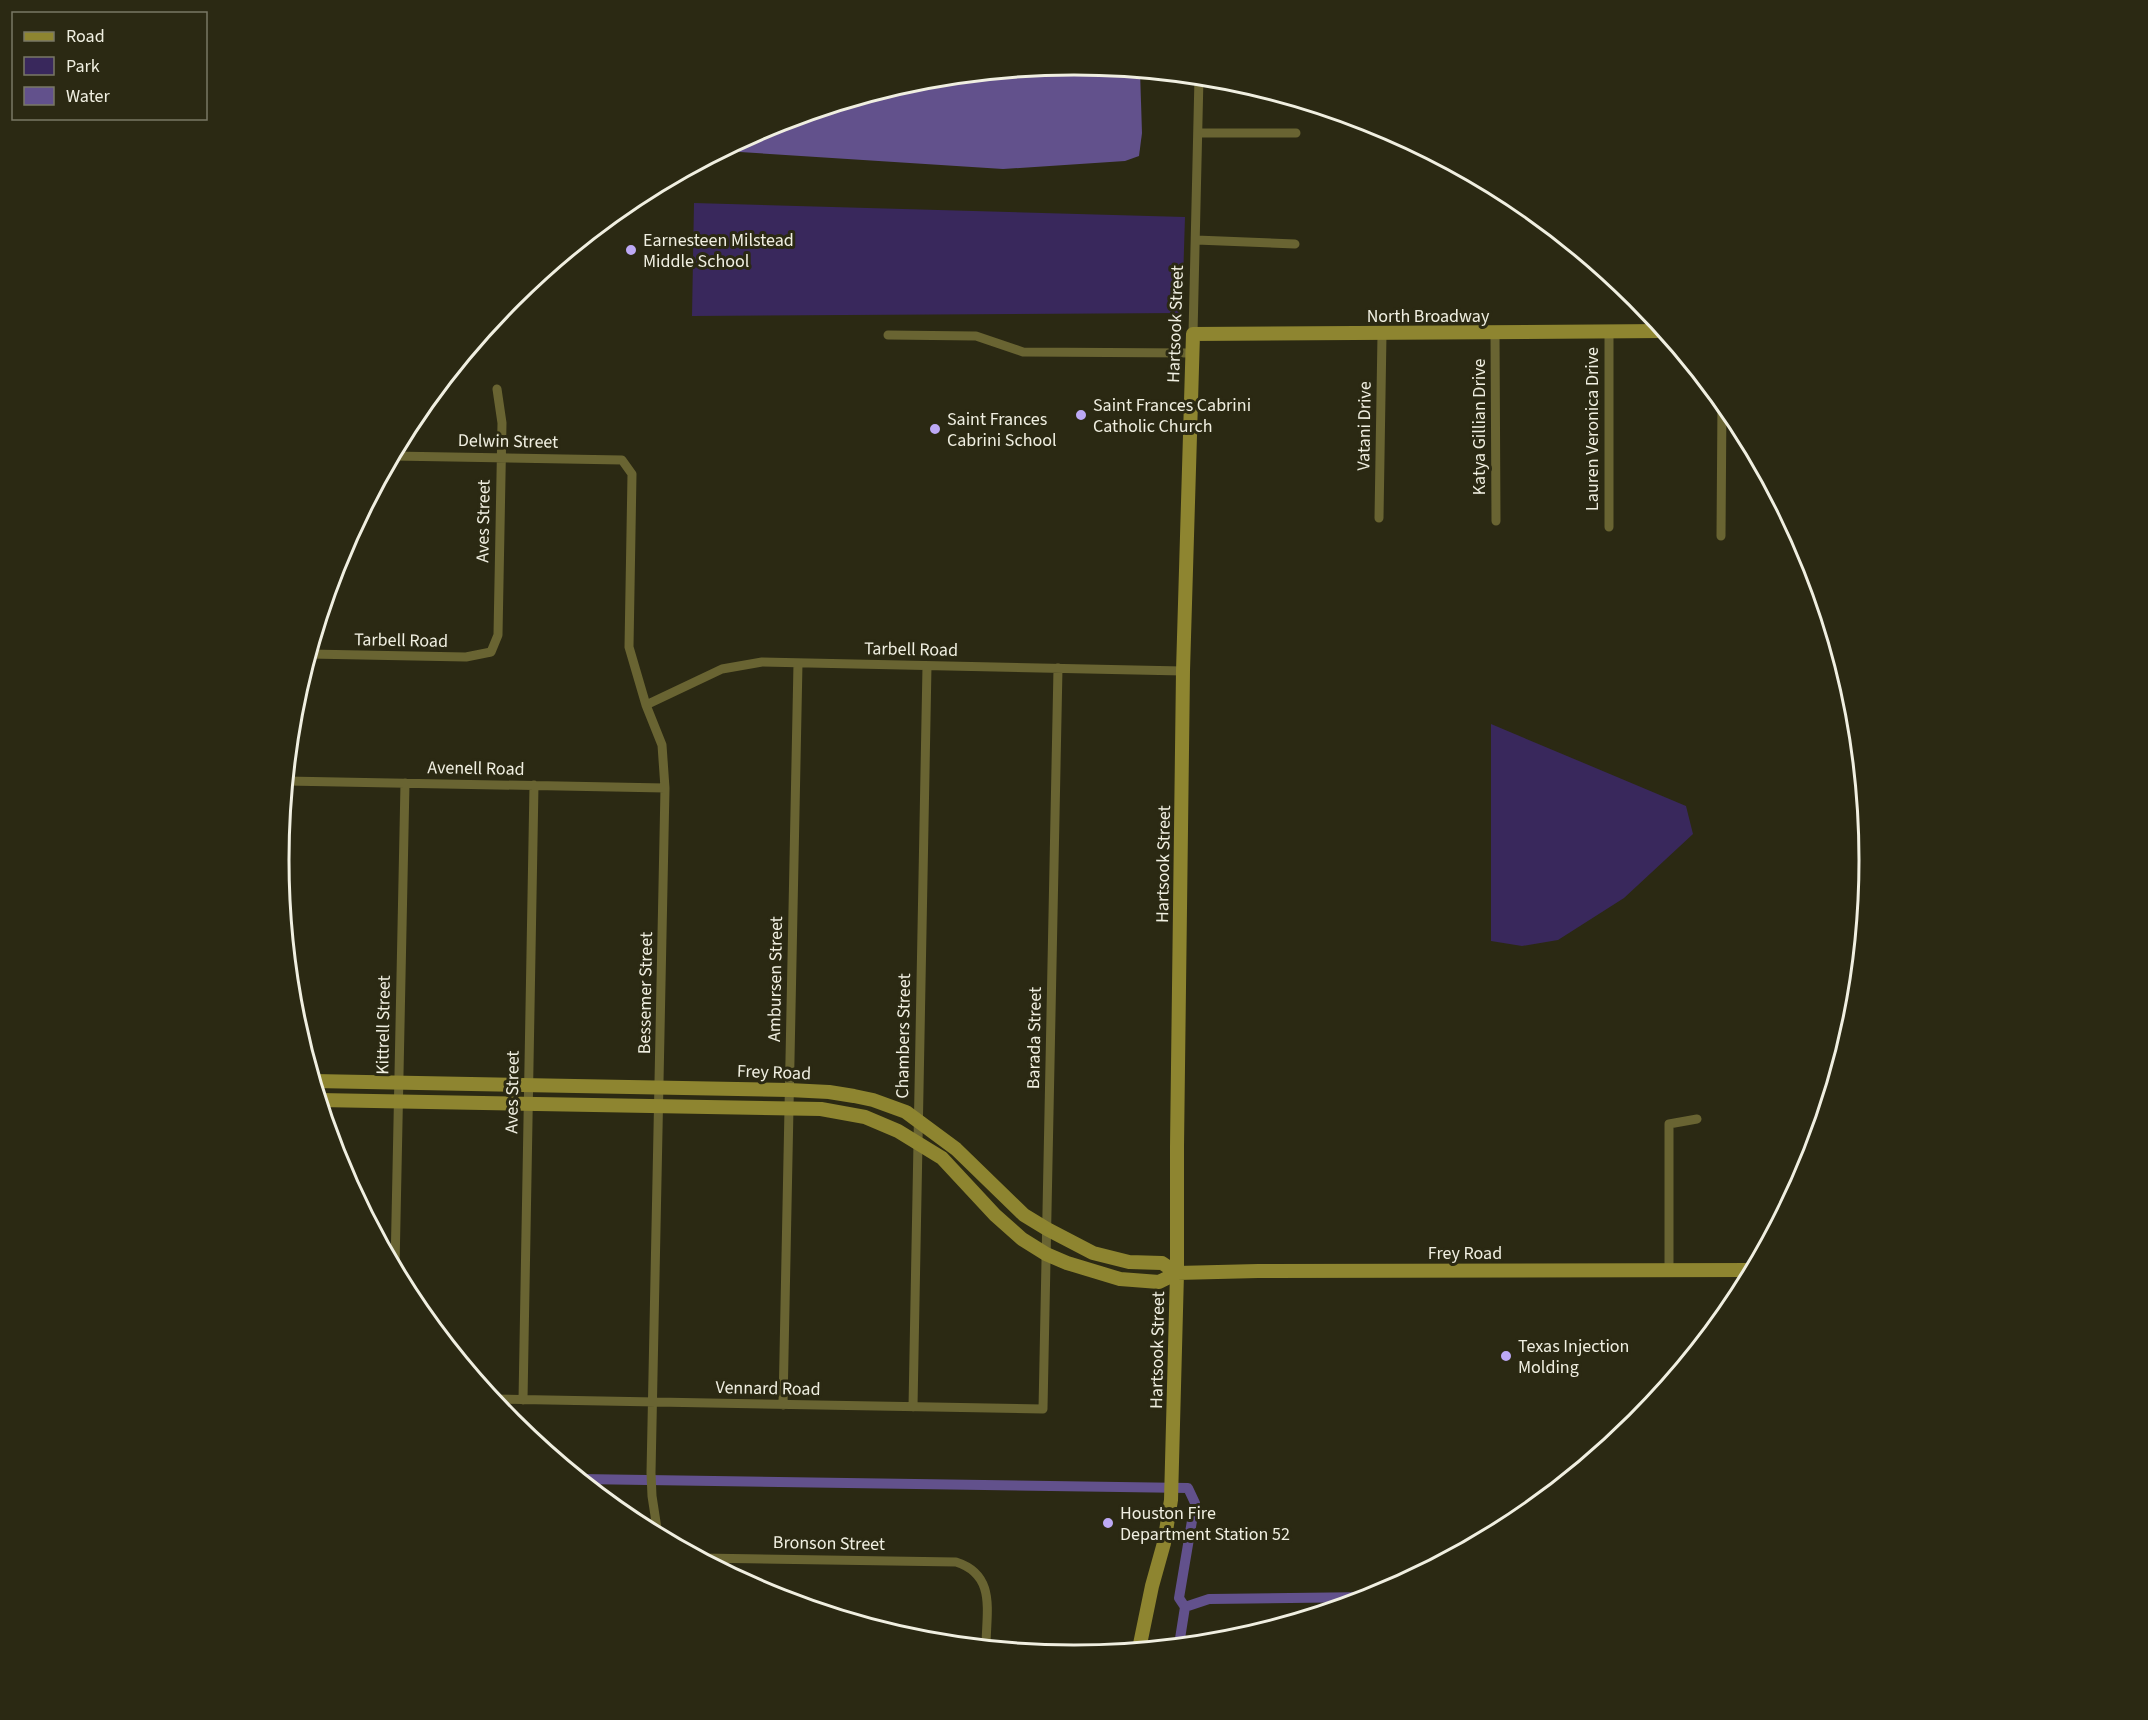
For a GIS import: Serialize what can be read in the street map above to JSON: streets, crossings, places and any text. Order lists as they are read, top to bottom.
{
  "streets": {
    "street": [
      "North Broadway",
      "Hartsook Street",
      "Vatani Drive",
      "Katya Gillian Drive",
      "Lauren Veronica Drive",
      "Delwin Street",
      "Aves Street",
      "Tarbell Road",
      "Avenell Road",
      "Ambursen Street",
      "Bessemer Street",
      "Kittrell Street",
      "Chambers Street",
      "Barada Street",
      "Frey Road",
      "Vennard Road",
      "Bronson Street"
    ]
  },
  "crossings": [
    ["North Broadway", "Hartsook Street"],
    ["North Broadway", "Vatani Drive"],
    ["North Broadway", "Katya Gillian Drive"],
    ["North Broadway", "Lauren Veronica Drive"],
    ["Hartsook Street", "Tarbell Road"],
    ["Hartsook Street", "Frey Road"],
    ["Delwin Street", "Aves Street"],
    ["Delwin Street", "Bessemer Street"],
    ["Aves Street", "Tarbell Road"],
    ["Aves Street", "Avenell Road"],
    ["Aves Street", "Frey Road"],
    ["Aves Street", "Vennard Road"],
    ["Tarbell Road", "Ambursen Street"],
    ["Tarbell Road", "Bessemer Street"],
    ["Tarbell Road", "Chambers Street"],
    ["Tarbell Road", "Barada Street"],
    ["Avenell Road", "Bessemer Street"],
    ["Avenell Road", "Kittrell Street"],
    ["Ambursen Street", "Frey Road"],
    ["Ambursen Street", "Vennard Road"],
    ["Bessemer Street", "Frey Road"],
    ["Bessemer Street", "Vennard Road"],
    ["Kittrell Street", "Frey Road"],
    ["Chambers Street", "Frey Road"],
    ["Chambers Street", "Vennard Road"],
    ["Barada Street", "Frey Road"],
    ["Barada Street", "Vennard Road"]
  ],
  "places": [
    "Earnesteen Milstead Middle School",
    "Saint Frances Cabrini Catholic Church",
    "Saint Frances Cabrini School",
    "Texas Injection Molding",
    "Houston Fire Department Station 52"
  ],
  "legend": ["Road", "Park", "Water"]
}
